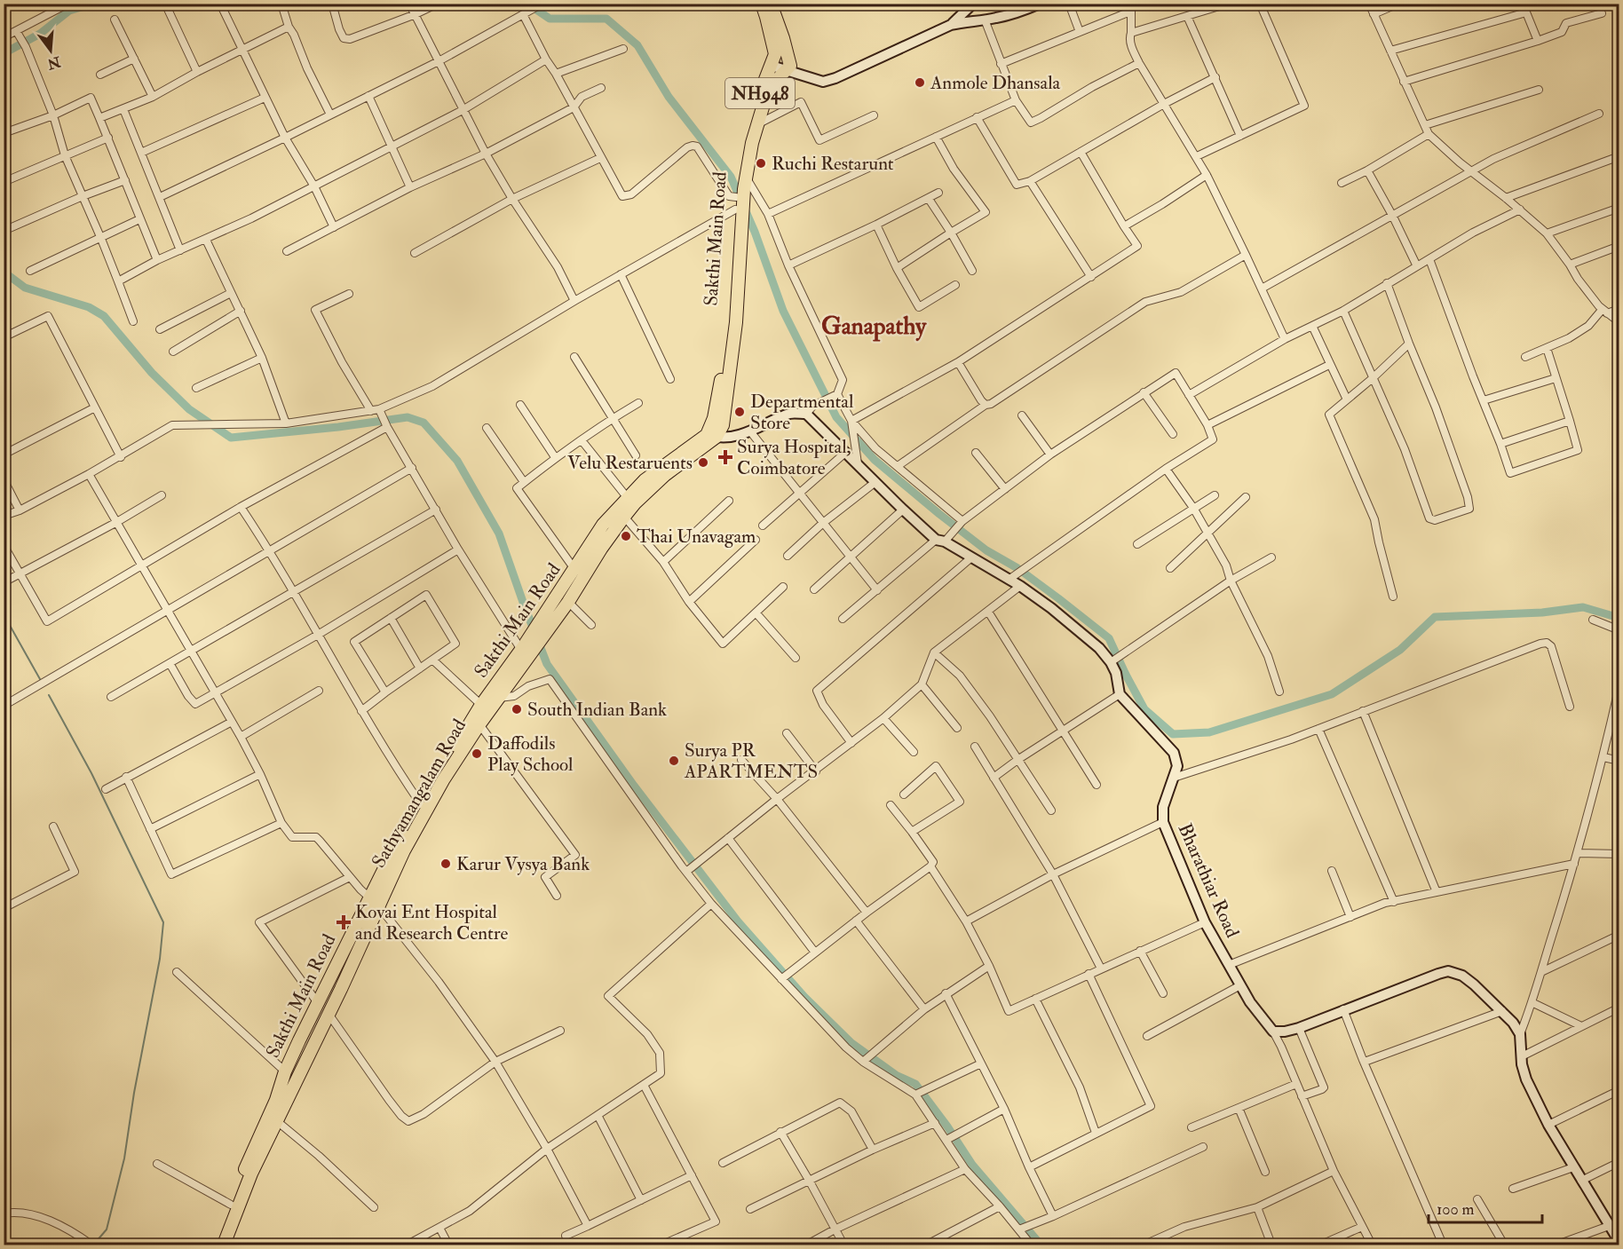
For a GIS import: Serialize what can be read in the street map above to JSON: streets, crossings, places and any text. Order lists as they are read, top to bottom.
{
  "streets": {
    "highway": ["NH948", "Sakthi Main Road", "Sathyamangalam Road"],
    "main road": ["Bharathiar Road"]
  },
  "crossings": [
    ["NH948", "Sakthi Main Road"],
    ["NH948", "Sathyamangalam Road"],
    ["Sakthi Main Road", "Sathyamangalam Road"]
  ],
  "districts": ["Ganapathy"],
  "places": {
    "other": [
      "Anmole Dhansala",
      "Ruchi Restarunt",
      "Departmental Store",
      "Velu Restaruents",
      "Thai Unavagam",
      "South Indian Bank",
      "Daffodils Play School",
      "Surya PR APARTMENTS",
      "Karur Vysya Bank"
    ],
    "health": ["Surya Hospital, Coimbatore", "Kovai Ent Hospital and Research Centre"]
  },
  "scale_bar": "100 m",
  "north": "bottom"
}
